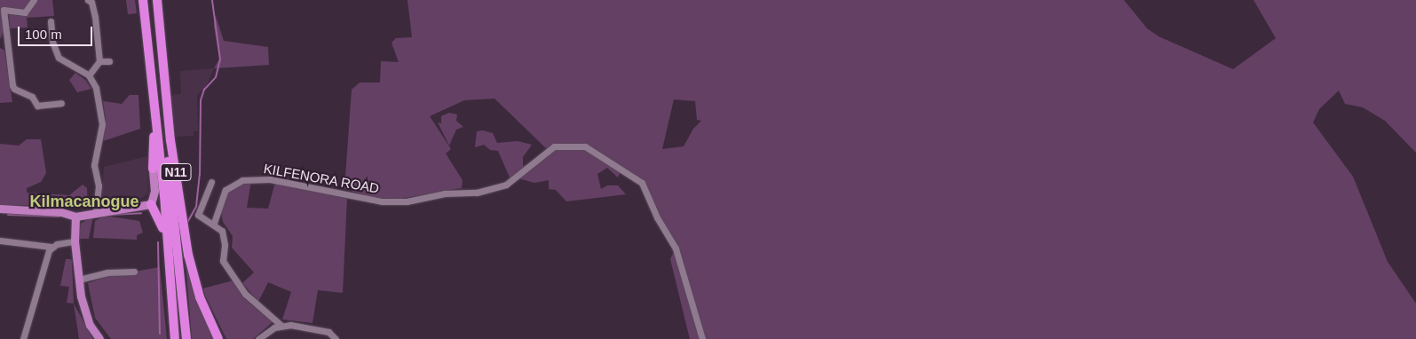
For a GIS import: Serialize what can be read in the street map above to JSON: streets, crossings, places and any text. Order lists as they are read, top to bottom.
{
  "streets": {
    "highway": ["N11"],
    "street": ["KILFENORA ROAD"]
  },
  "districts": ["Kilmacanogue"],
  "scale_bar": "100 m"
}
